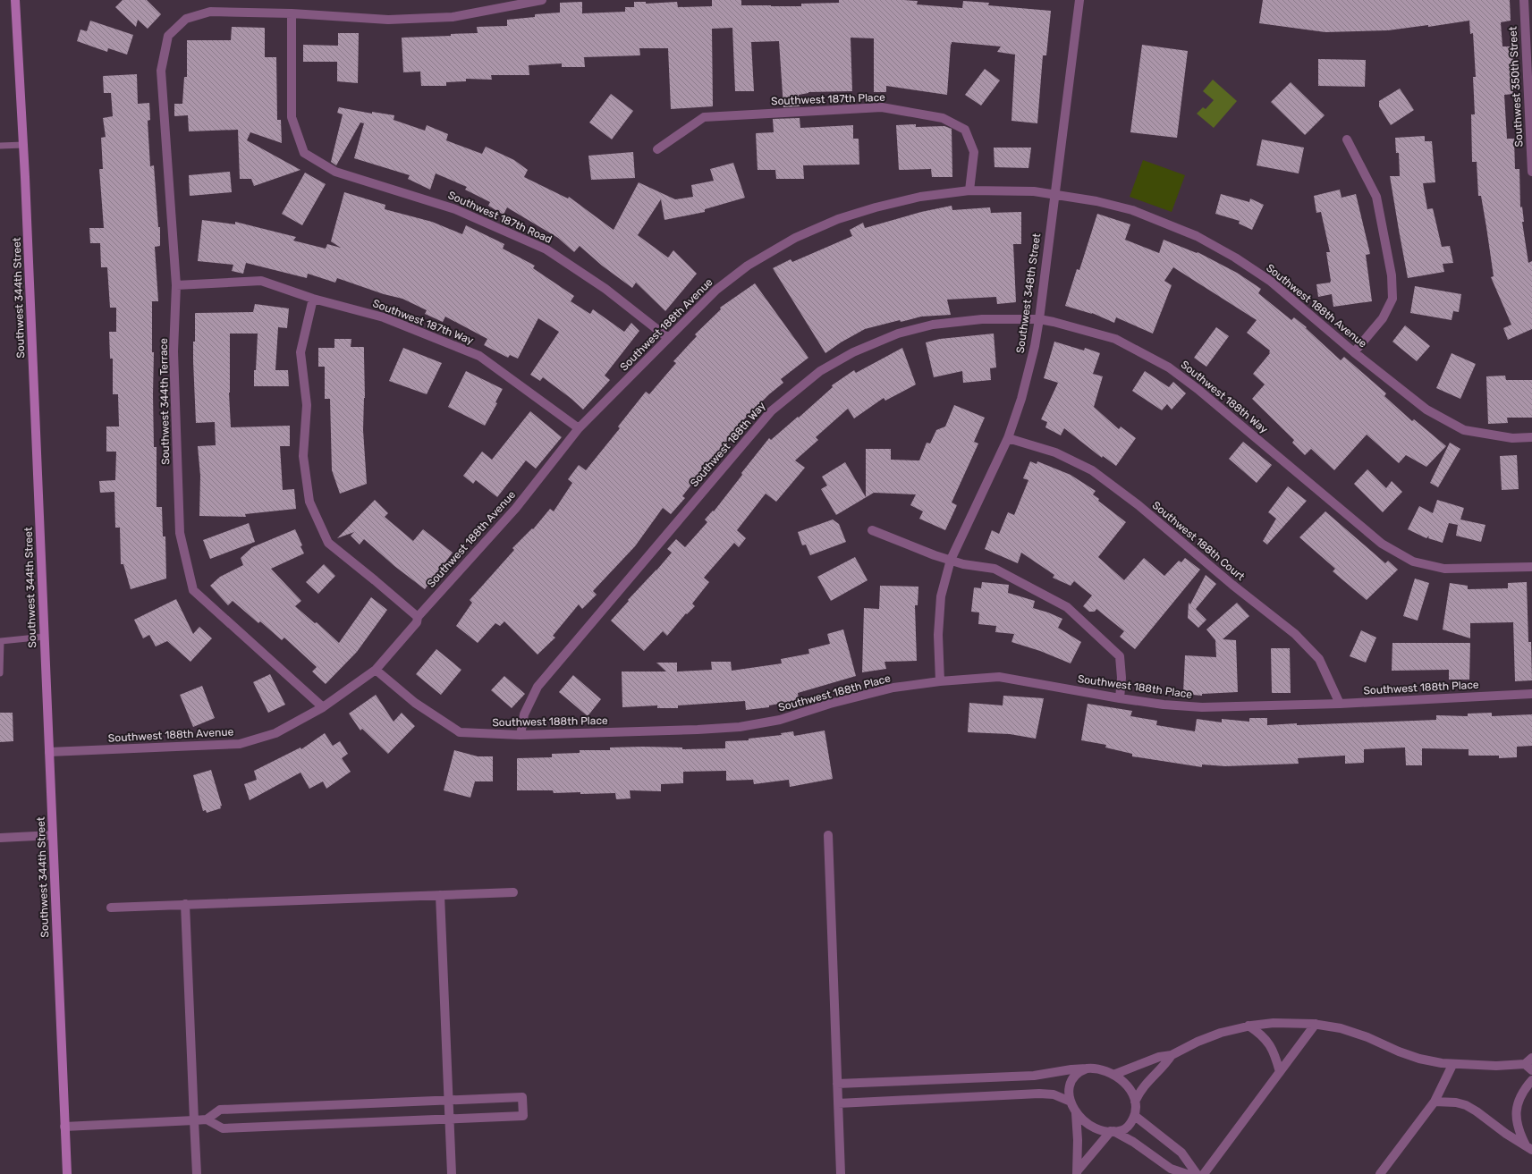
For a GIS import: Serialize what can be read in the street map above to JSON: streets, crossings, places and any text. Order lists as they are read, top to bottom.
{
  "streets": {
    "main road": ["Southwest 344th Street"],
    "street": [
      "Southwest 350th Street",
      "Southwest 187th Place",
      "Southwest 187th Road",
      "Southwest 348th Street",
      "Southwest 188th Avenue",
      "Southwest 187th Way",
      "Southwest 188th Way",
      "Southwest 344th Terrace",
      "Southwest 188th Court",
      "Southwest 188th Place"
    ]
  },
  "crossings": [
    ["Southwest 187th Place", "Southwest 188th Avenue"],
    ["Southwest 187th Road", "Southwest 188th Avenue"],
    ["Southwest 187th Road", "Southwest 344th Terrace"],
    ["Southwest 348th Street", "Southwest 188th Avenue"],
    ["Southwest 348th Street", "Southwest 188th Way"],
    ["Southwest 348th Street", "Southwest 188th Court"],
    ["Southwest 348th Street", "Southwest 188th Place"],
    ["Southwest 344th Street", "Southwest 188th Avenue"],
    ["Southwest 188th Avenue", "Southwest 187th Way"],
    ["Southwest 188th Avenue", "Southwest 344th Terrace"],
    ["Southwest 188th Avenue", "Southwest 188th Place"],
    ["Southwest 187th Way", "Southwest 344th Terrace"],
    ["Southwest 188th Way", "Southwest 188th Place"],
    ["Southwest 188th Court", "Southwest 188th Place"]
  ]
}
